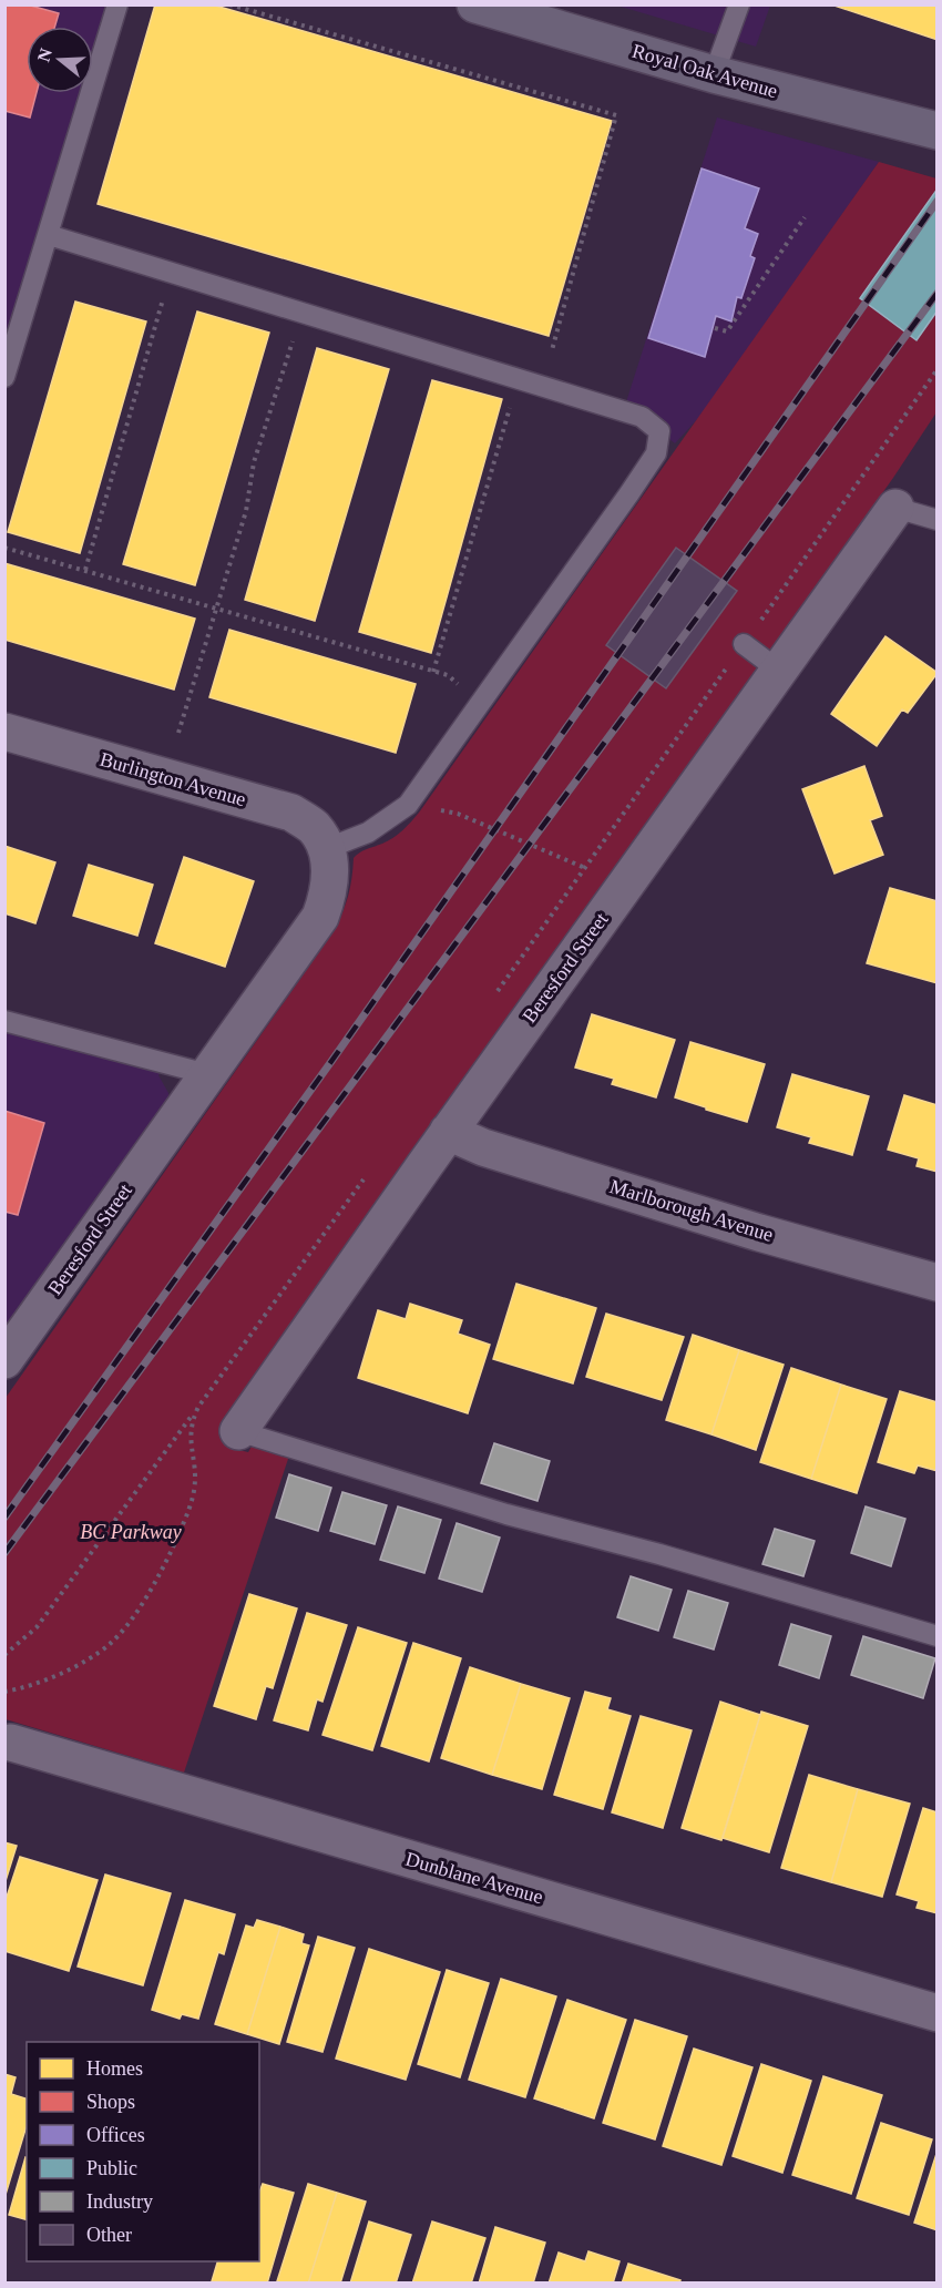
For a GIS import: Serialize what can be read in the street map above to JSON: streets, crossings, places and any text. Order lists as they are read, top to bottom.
{
  "streets": {
    "street": [
      "Royal Oak Avenue",
      "Burlington Avenue",
      "Beresford Street",
      "Marlborough Avenue",
      "Dunblane Avenue"
    ]
  },
  "crossings": [
    ["Burlington Avenue", "Beresford Street"],
    ["Beresford Street", "Marlborough Avenue"]
  ],
  "parks": ["BC Parkway"],
  "legend": [
    "Homes",
    "Shops",
    "Offices",
    "Public",
    "Industry",
    "Other"
  ],
  "north": "left"
}
